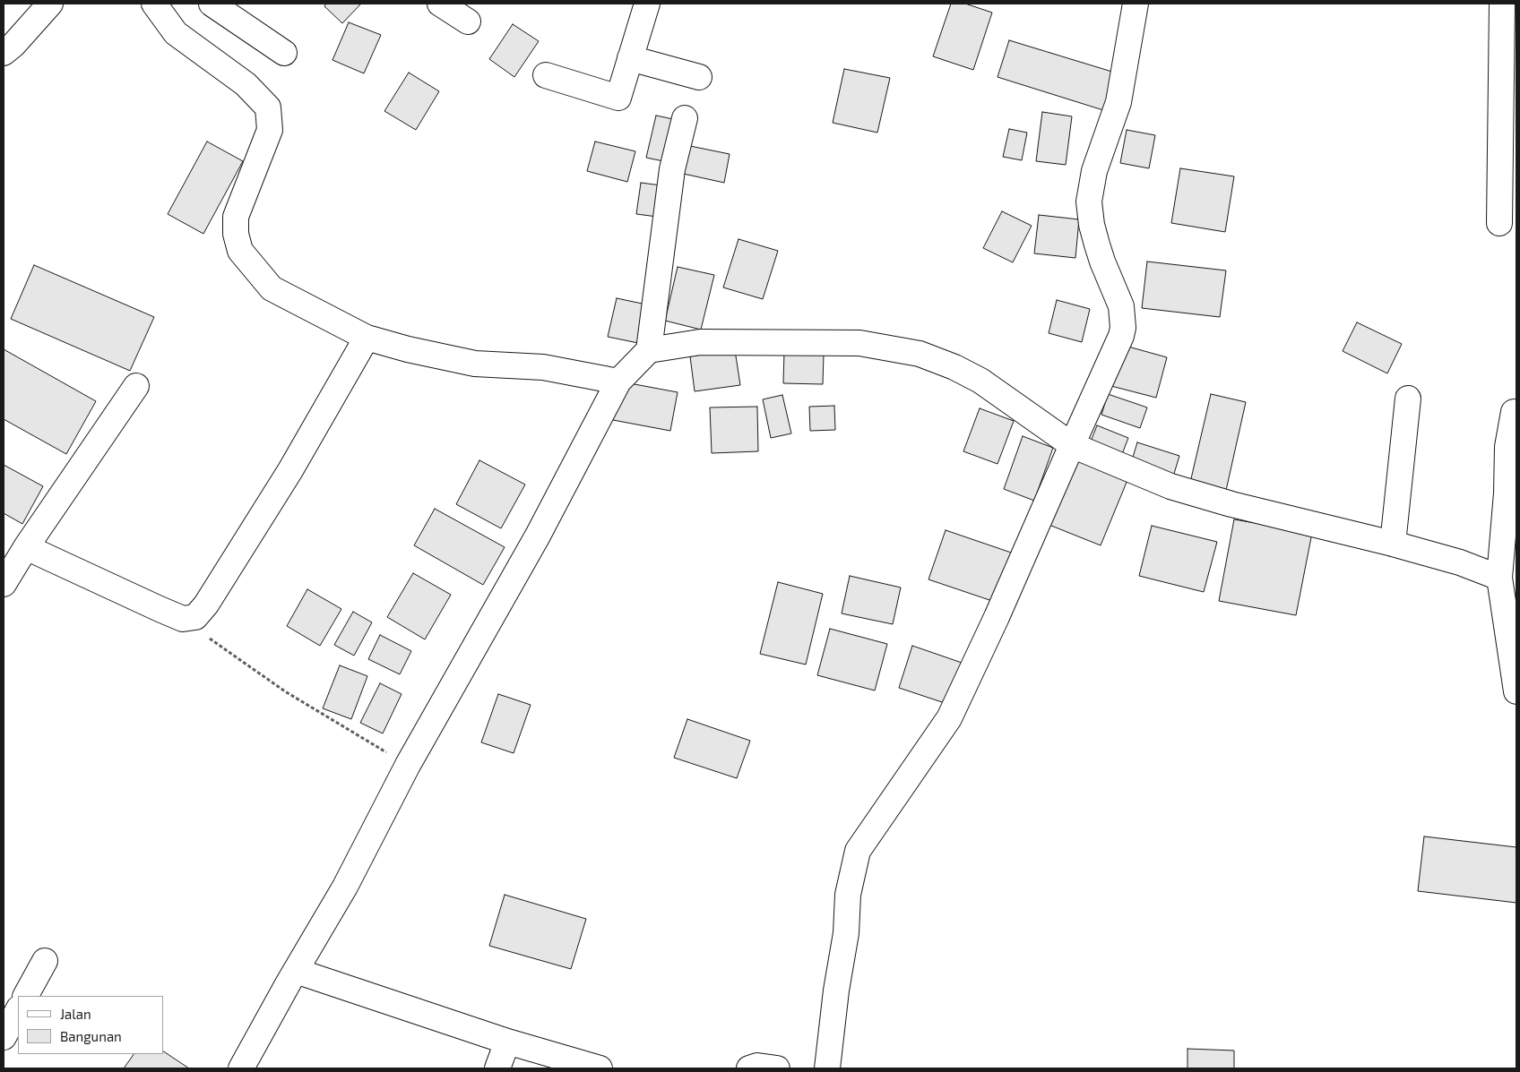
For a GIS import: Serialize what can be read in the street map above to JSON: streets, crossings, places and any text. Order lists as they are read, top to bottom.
{
  "legend": ["Jalan", "Bangunan"]
}
